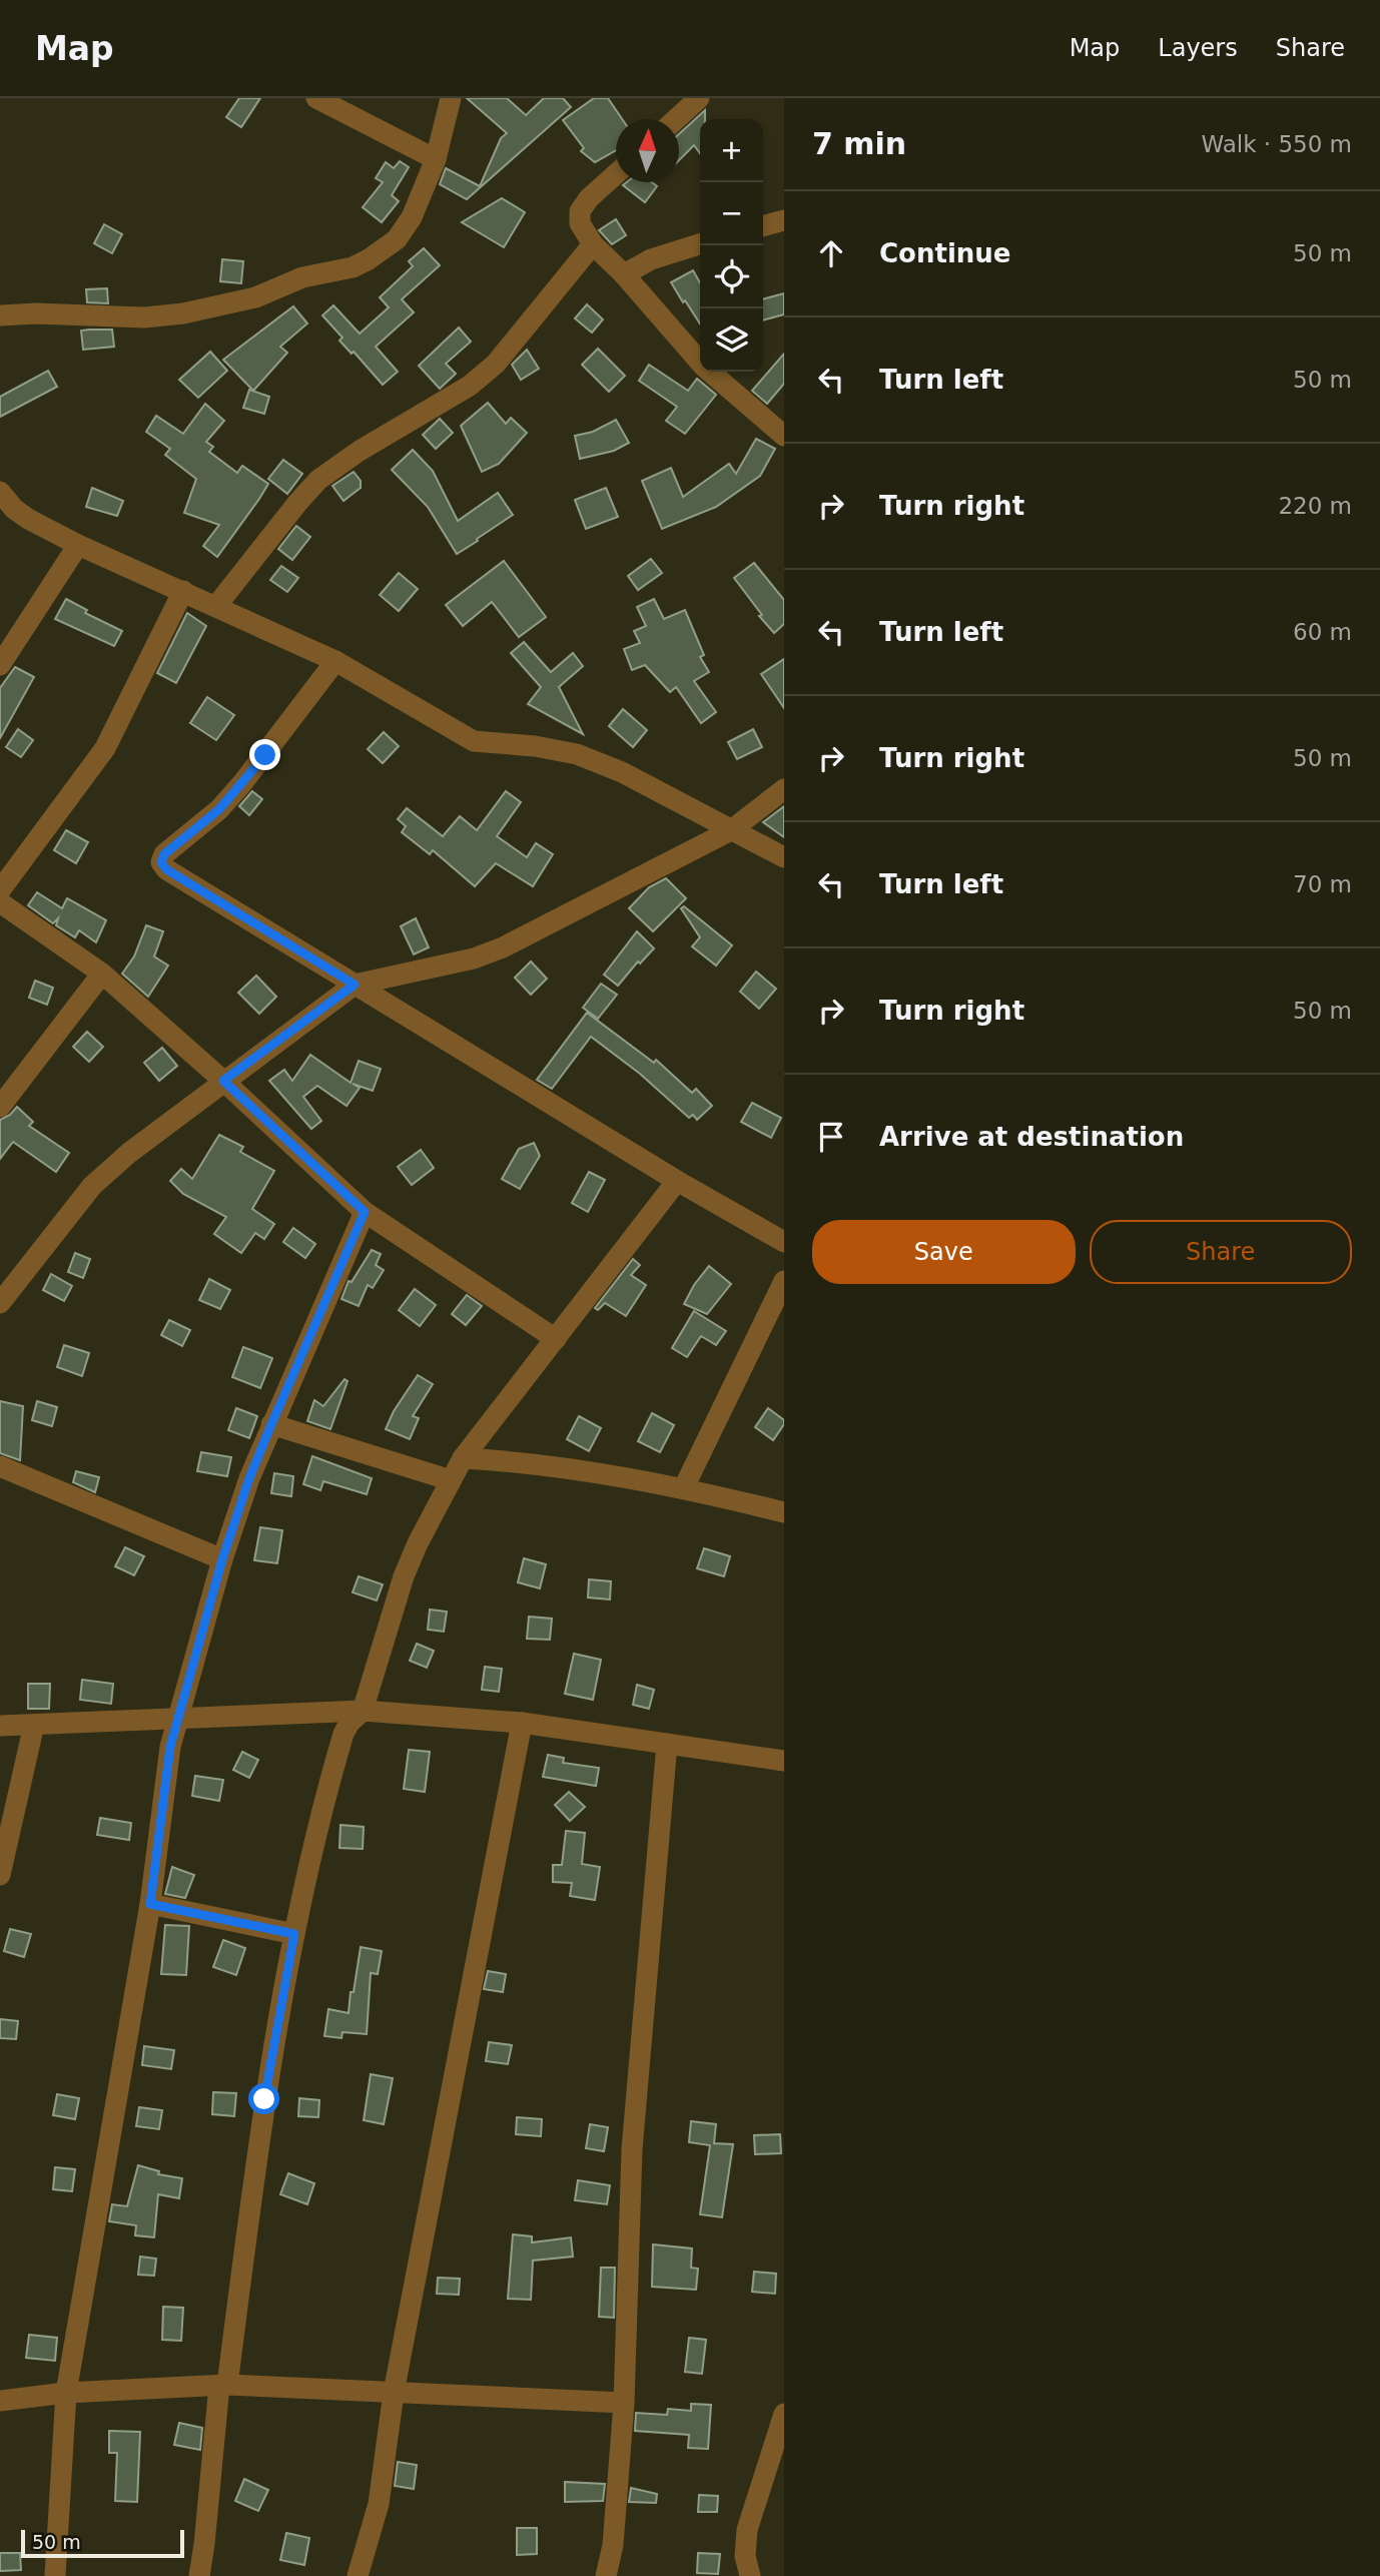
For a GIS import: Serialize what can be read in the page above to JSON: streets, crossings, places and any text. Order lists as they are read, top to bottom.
{
  "scale_bar": "50 m",
  "north": "top",
  "page": {
    "header": "Map",
    "nav": ["Map", "Layers", "Share"],
    "heading": ["7 min", "Walk · 550 m"],
    "map_buttons": ["+", "−"],
    "list": [
      ["Continue", "50 m"],
      ["Turn left", "50 m"],
      ["Turn right", "220 m"],
      ["Turn left", "60 m"],
      ["Turn right", "50 m"],
      ["Turn left", "70 m"],
      ["Turn right", "50 m"],
      "Arrive at destination"
    ],
    "buttons": ["Save", "Share"],
    "scale": "50 m"
  }
}
